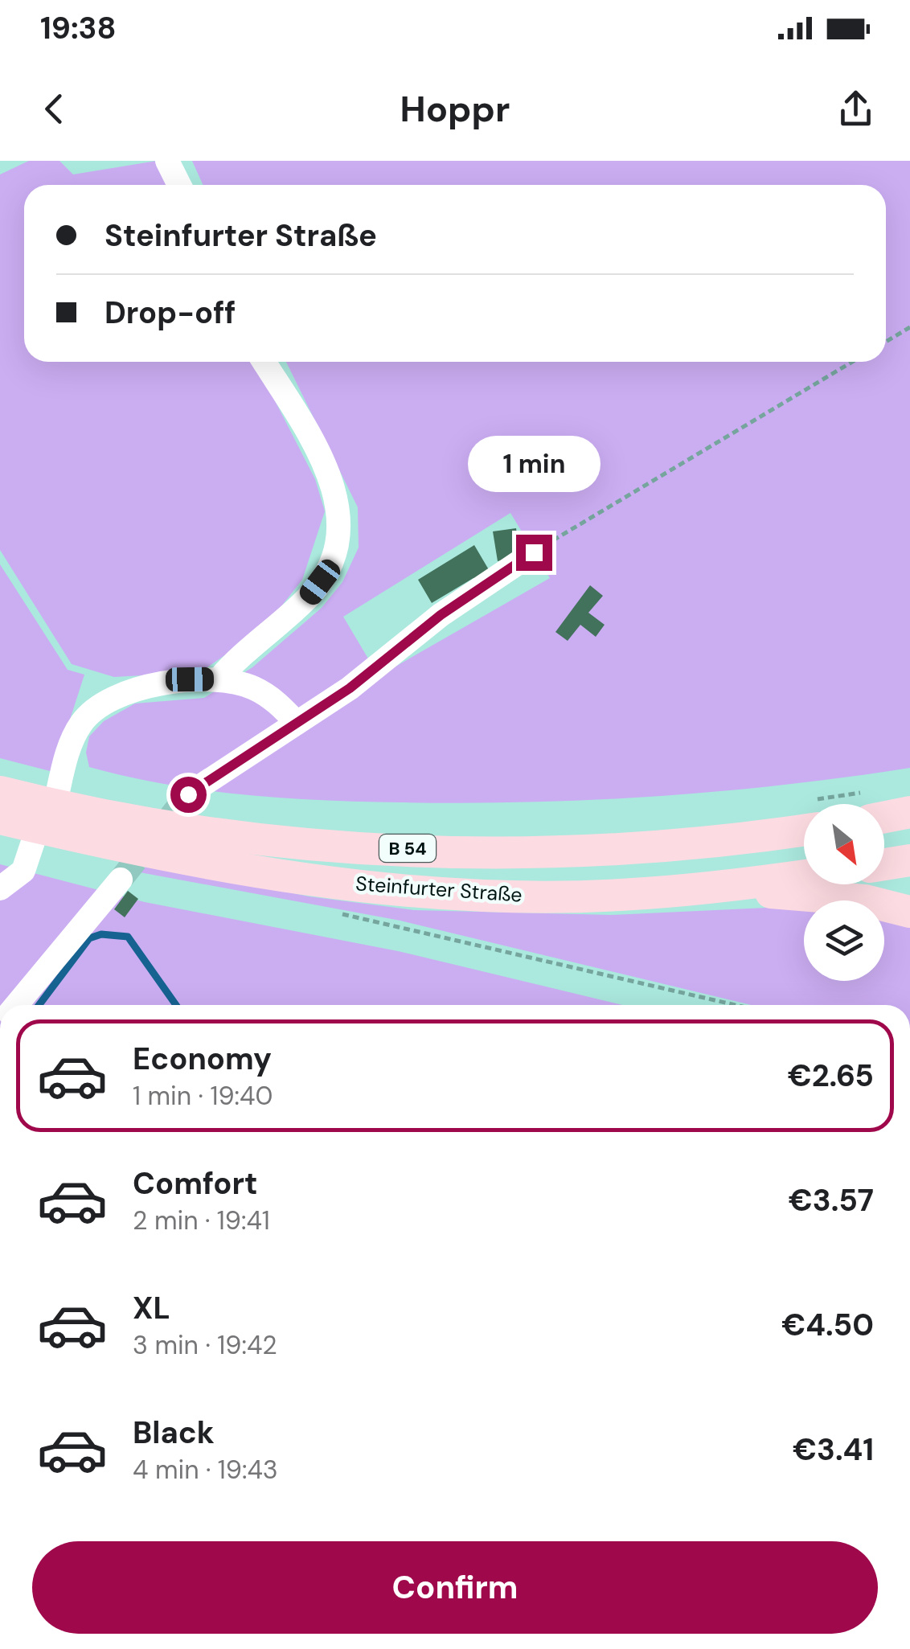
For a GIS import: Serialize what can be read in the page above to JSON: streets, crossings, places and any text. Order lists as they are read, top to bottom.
{
  "streets": {
    "main road": ["B 54", "Steinfurter Straße"]
  },
  "north": "bottom right",
  "page": {
    "status": "19:38",
    "header": "Hoppr",
    "banner": ["Steinfurter Straße", "Drop-off"],
    "bubble": "1 min",
    "list": [
      {
        "name": "Economy",
        "note": "1 min · 19:40",
        "value": "€2.65"
      },
      {
        "name": "Comfort",
        "note": "2 min · 19:41",
        "value": "€3.57"
      },
      {
        "name": "XL",
        "note": "3 min · 19:42",
        "value": "€4.50"
      },
      {
        "name": "Black",
        "note": "4 min · 19:43",
        "value": "€3.41"
      }
    ],
    "buttons": "Confirm"
  }
}
